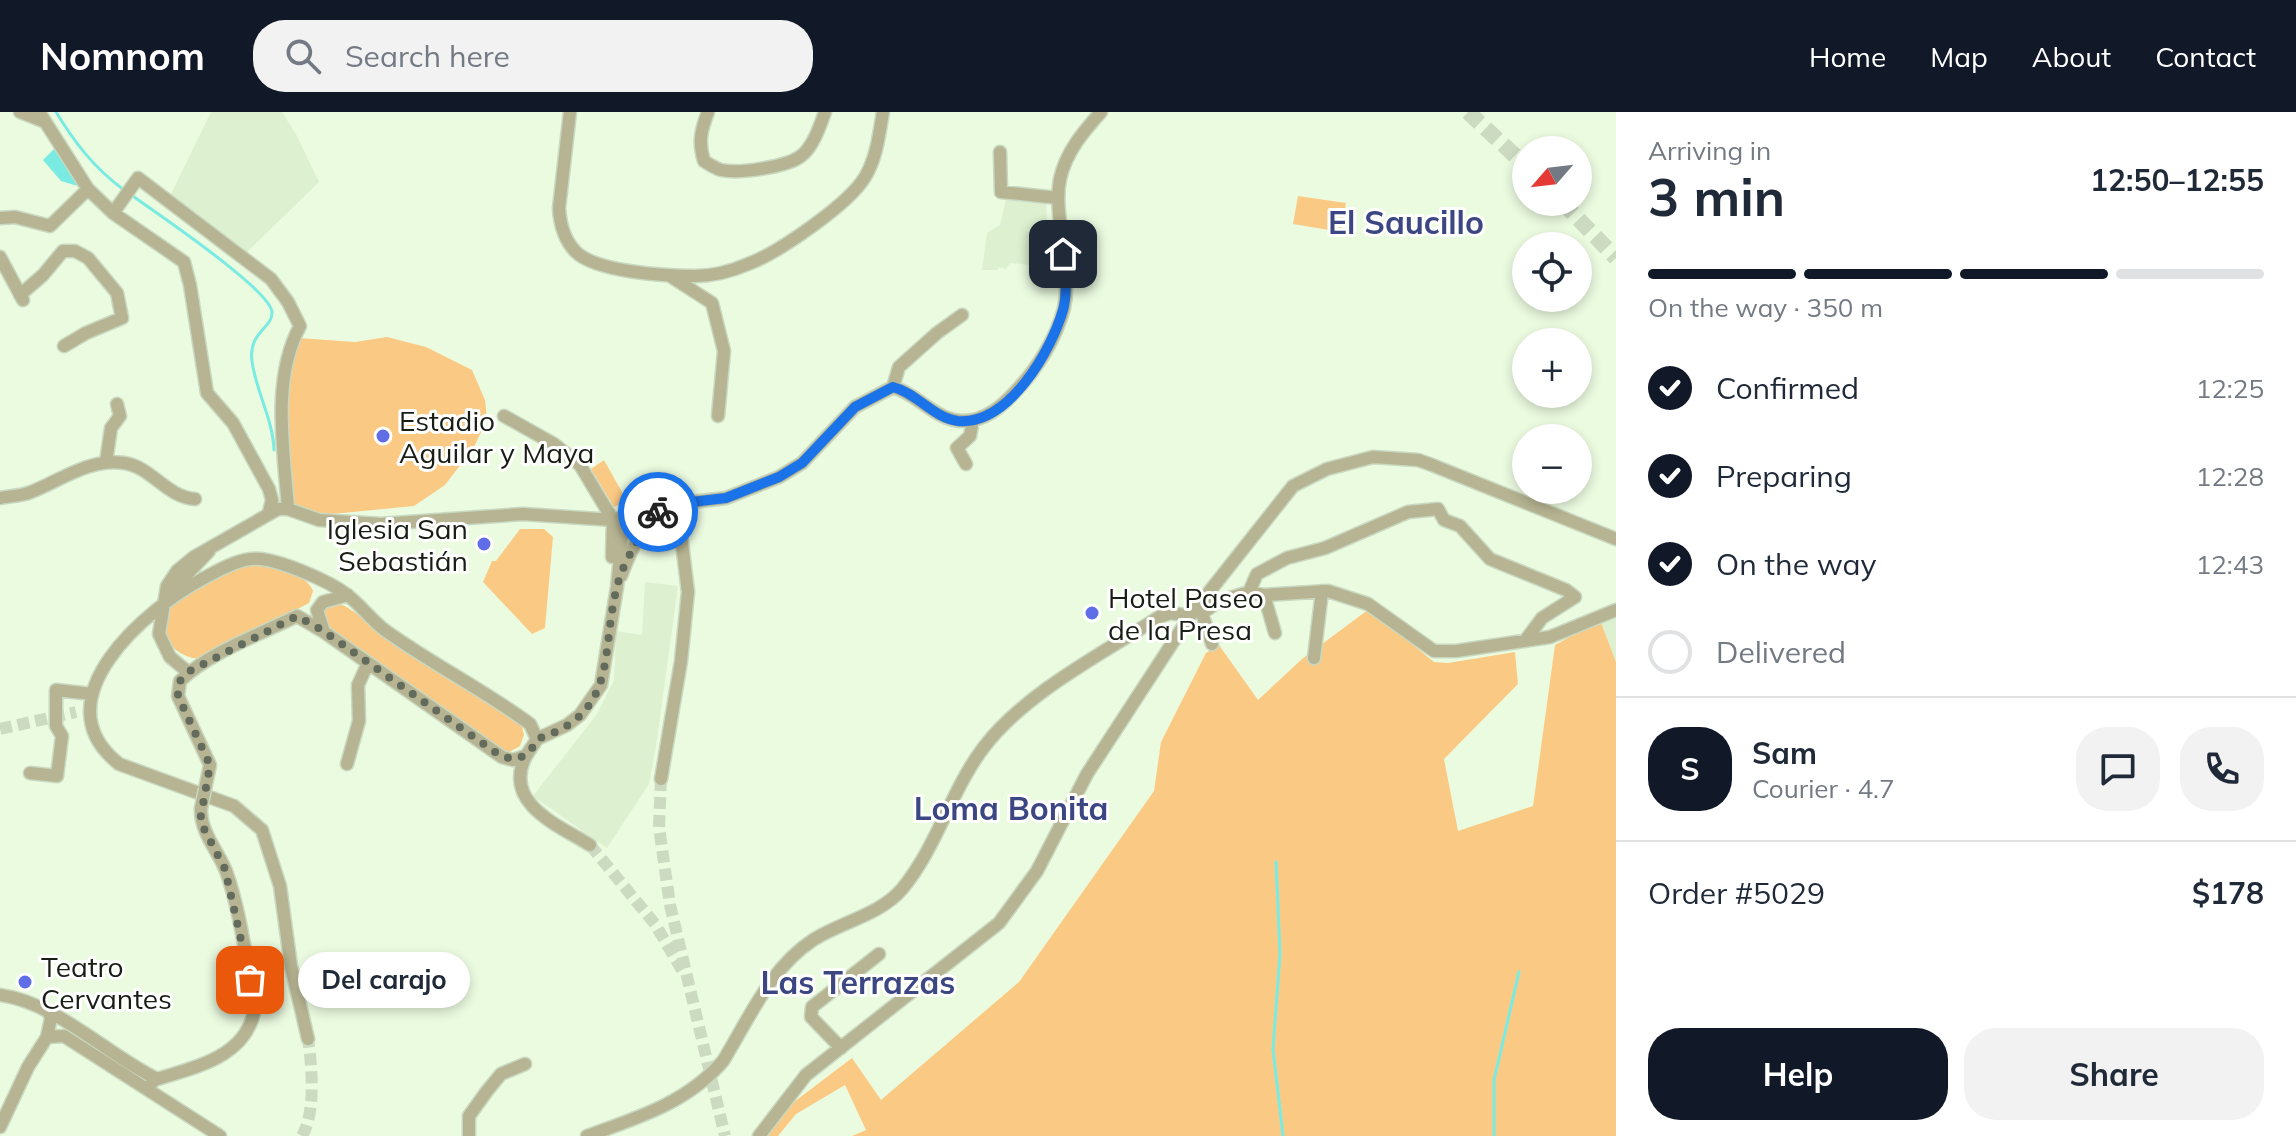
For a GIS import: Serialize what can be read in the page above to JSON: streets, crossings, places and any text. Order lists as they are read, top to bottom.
{
  "districts": ["El Saucillo", "Loma Bonita", "Las Terrazas"],
  "places": [
    "Estadio Aguilar y Maya",
    "Iglesia San Sebastián",
    "Hotel Paseo de la Presa",
    "Del carajo",
    "Teatro Cervantes"
  ],
  "north": "bottom left",
  "page": {
    "header": "Nomnom",
    "search": "Search here",
    "nav": [
      "Home",
      "Map",
      "About",
      "Contact"
    ],
    "heading": ["3 min", "Arriving in", "12:50–12:55"],
    "panel": [
      "Sam",
      "Courier · 4.7",
      "Order #5029",
      "$178"
    ],
    "map_buttons": ["+", "−"],
    "bar": "On the way · 350 m",
    "list": [
      ["Confirmed", "12:25"],
      ["Preparing", "12:28"],
      ["On the way", "12:43"],
      "Delivered"
    ],
    "round": "S",
    "bubble": "Del carajo",
    "buttons": ["Help", "Share"]
  }
}
